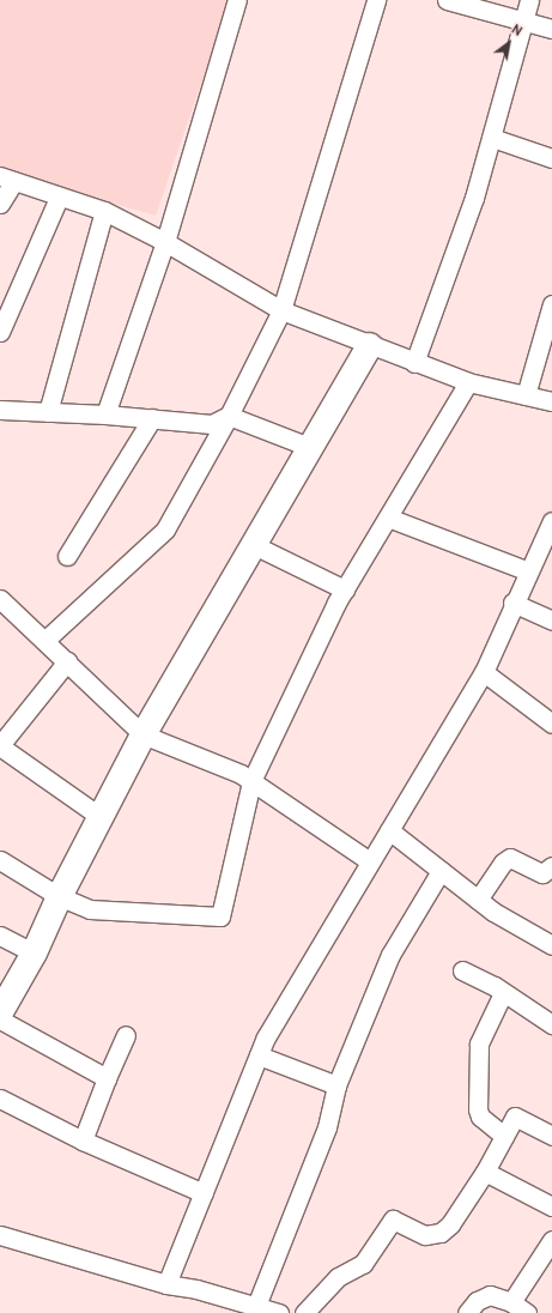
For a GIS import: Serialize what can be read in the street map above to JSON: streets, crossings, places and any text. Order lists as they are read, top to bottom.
{
  "north": "top right"
}
